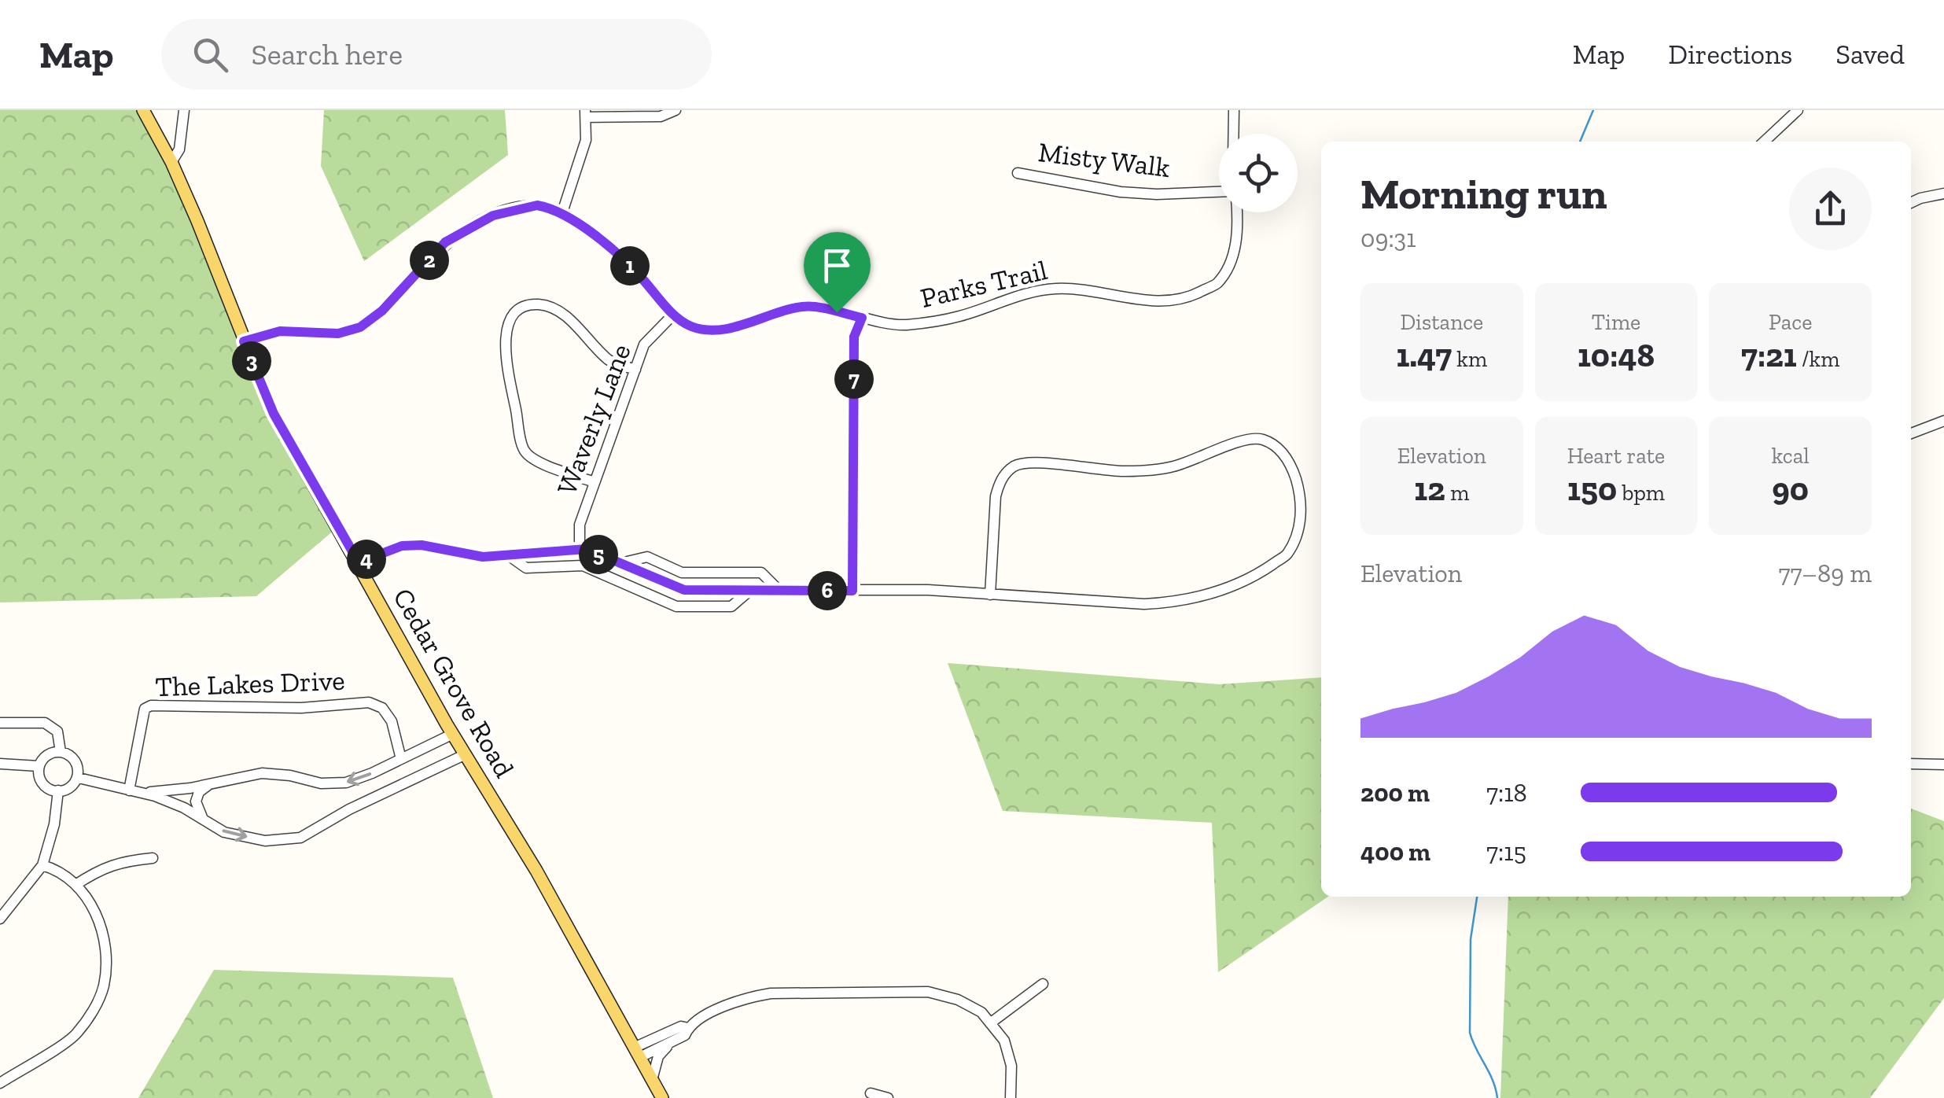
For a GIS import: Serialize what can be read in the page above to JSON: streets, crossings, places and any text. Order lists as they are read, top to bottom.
{
  "streets": {
    "main road": ["Cedar Grove Road"],
    "street": [
      "Misty Walk",
      "Parks Trail",
      "Waverly Lane",
      "The Lakes Drive"
    ]
  },
  "crossings": [
    ["Parks Trail", "Waverly Lane"],
    ["Parks Trail", "Cedar Grove Road"]
  ],
  "page": {
    "header": "Map",
    "search": "Search here",
    "nav": ["Map", "Directions", "Saved"],
    "heading": ["Morning run", "09:31"],
    "pins": [
      "2",
      "1",
      "3",
      "7",
      "5",
      "4",
      "6"
    ],
    "stats": [
      ["Distance", "1.47 km"],
      ["Time", "10:48"],
      ["Pace", "7:21 /km"],
      ["Elevation", "12 m"],
      ["Heart rate", "150 bpm"],
      ["kcal", "90"]
    ],
    "chart": ["Elevation", "77–89 m"],
    "list": [
      {
        "name": "200 m",
        "note": "7:18"
      },
      {
        "name": "400 m",
        "note": "7:15"
      }
    ]
  }
}
